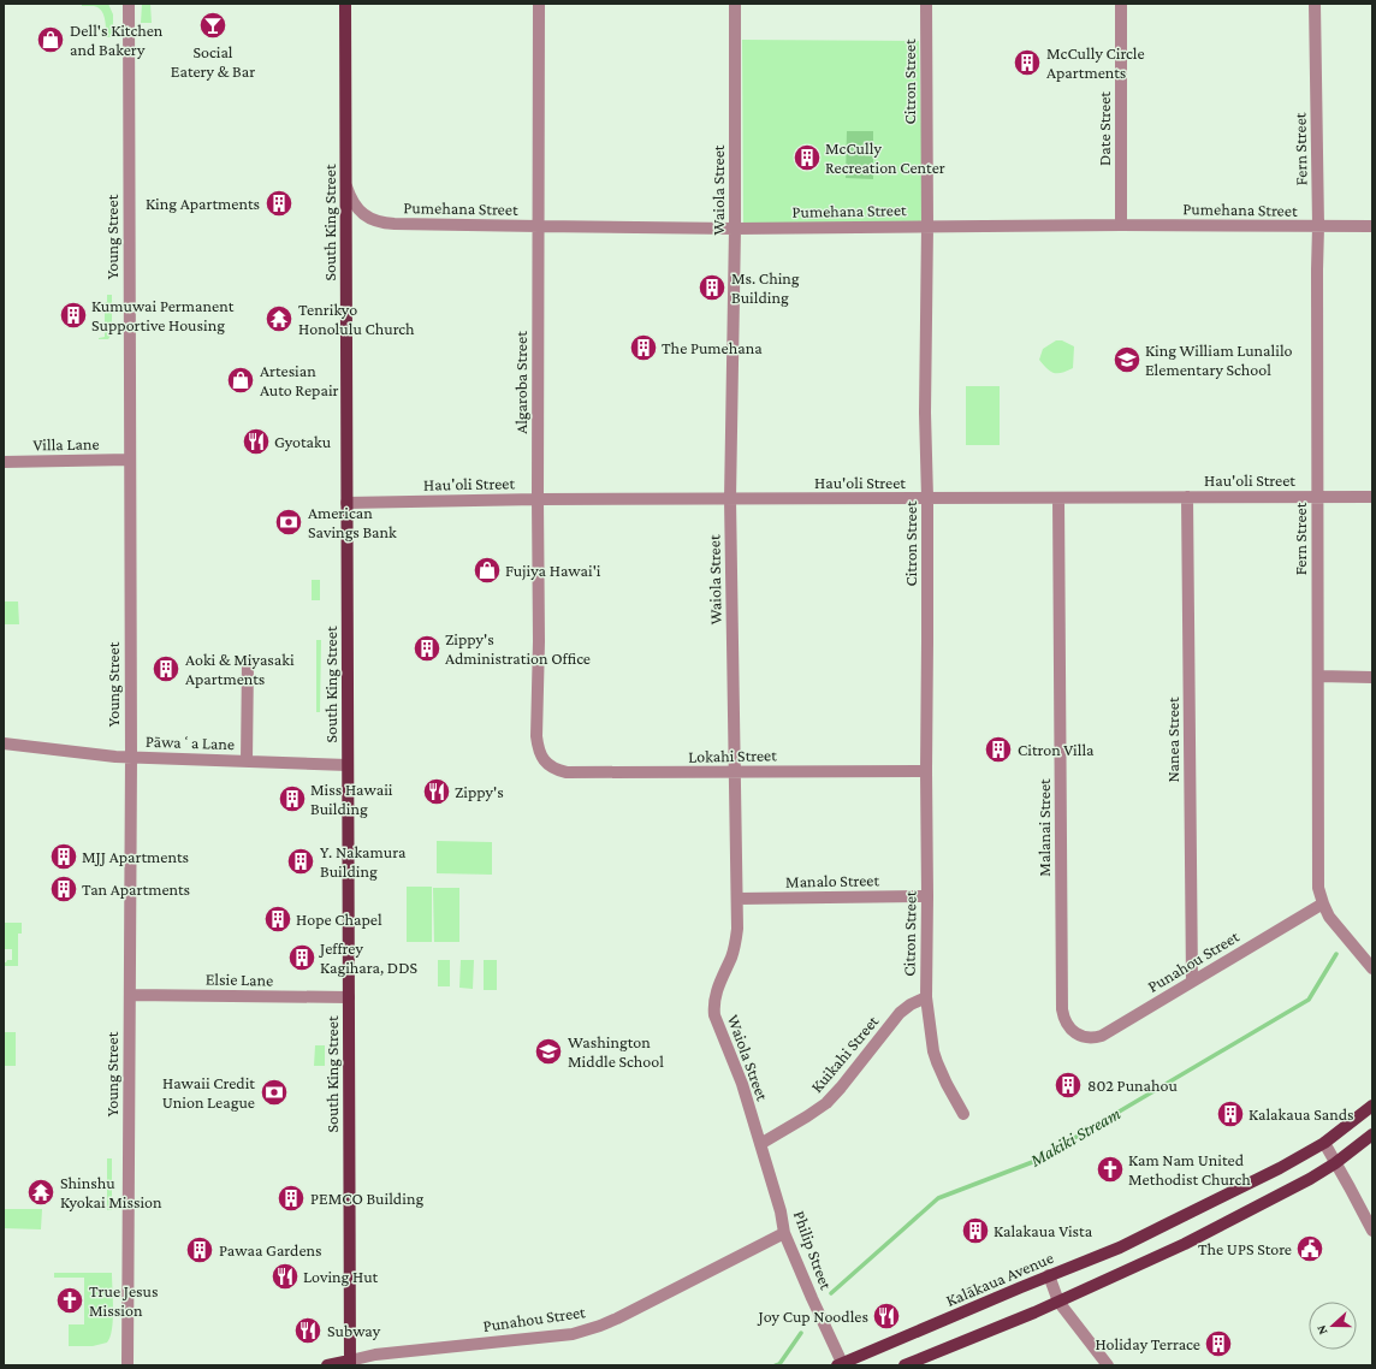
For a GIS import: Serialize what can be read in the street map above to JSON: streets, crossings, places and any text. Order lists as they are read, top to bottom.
{
  "streets": {
    "main road": ["South King Street", "Punahou Street", "Kalākaua Avenue"],
    "street": [
      "Citron Street",
      "Date Street",
      "Fern Street",
      "Waiola Street",
      "Pumehana Street",
      "Young Street",
      "Algaroba Street",
      "Villa Lane",
      "Hau'oli Street",
      "Nanea Street",
      "Pāwaʻa Lane",
      "Lokahi Street",
      "Malanai Street",
      "Manalo Street",
      "Elsie Lane",
      "Kuikahi Street",
      "Philip Street"
    ]
  },
  "crossings": [
    ["Citron Street", "Pumehana Street"],
    ["Citron Street", "Hau'oli Street"],
    ["Citron Street", "Lokahi Street"],
    ["Citron Street", "Manalo Street"],
    ["Citron Street", "Kuikahi Street"],
    ["Date Street", "Pumehana Street"],
    ["Fern Street", "Pumehana Street"],
    ["Fern Street", "Hau'oli Street"],
    ["Fern Street", "Punahou Street"],
    ["Waiola Street", "Pumehana Street"],
    ["Waiola Street", "Hau'oli Street"],
    ["Waiola Street", "Lokahi Street"],
    ["Waiola Street", "Manalo Street"],
    ["Waiola Street", "Kuikahi Street"],
    ["Waiola Street", "Philip Street"],
    ["Pumehana Street", "South King Street"],
    ["Pumehana Street", "Algaroba Street"],
    ["South King Street", "Hau'oli Street"],
    ["South King Street", "Pāwaʻa Lane"],
    ["South King Street", "Punahou Street"],
    ["South King Street", "Elsie Lane"],
    ["Young Street", "Villa Lane"],
    ["Young Street", "Pāwaʻa Lane"],
    ["Young Street", "Elsie Lane"],
    ["Algaroba Street", "Hau'oli Street"],
    ["Algaroba Street", "Lokahi Street"],
    ["Hau'oli Street", "Nanea Street"],
    ["Hau'oli Street", "Malanai Street"],
    ["Nanea Street", "Punahou Street"],
    ["Malanai Street", "Punahou Street"],
    ["Punahou Street", "Philip Street"],
    ["Kuikahi Street", "Philip Street"],
    ["Philip Street", "Kalākaua Avenue"]
  ],
  "water": ["Makiki Stream"],
  "places": {
    "bar": ["Social Eatery & Bar"],
    "shop": ["Dell's Kitchen and Bakery", "Artesian Auto Repair", "Fujiya Hawai'i"],
    "building": [
      "McCully Circle Apartments",
      "McCully Recreation Center",
      "King Apartments",
      "Ms. Ching Building",
      "Kumuwai Permanent Supportive Housing",
      "The Pumehana",
      "Zippy's Administration Office",
      "Aoki & Miyasaki Apartments",
      "Citron Villa",
      "Miss Hawaii Building",
      "MJJ Apartments",
      "Y. Nakamura Building",
      "Tan Apartments",
      "Hope Chapel",
      "Jeffrey Kagihara, DDS",
      "802 Punahou",
      "Kalakaua Sands",
      "PEMCO Building",
      "Kalakaua Vista",
      "Pawaa Gardens",
      "Holiday Terrace"
    ],
    "temple": ["Tenrikyo Honolulu Church", "Shinshu Kyokai Mission"],
    "school or university": ["King William Lunalilo Elementary School", "Washington Middle School"],
    "restaurant": [
      "Gyotaku",
      "Zippy's",
      "Loving Hut",
      "Joy Cup Noodles",
      "Subway"
    ],
    "bank": ["American Savings Bank", "Hawaii Credit Union League"],
    "church": ["Kam Nam United Methodist Church", "True Jesus Mission"],
    "public building": ["The UPS Store"]
  },
  "north": "left"
}
